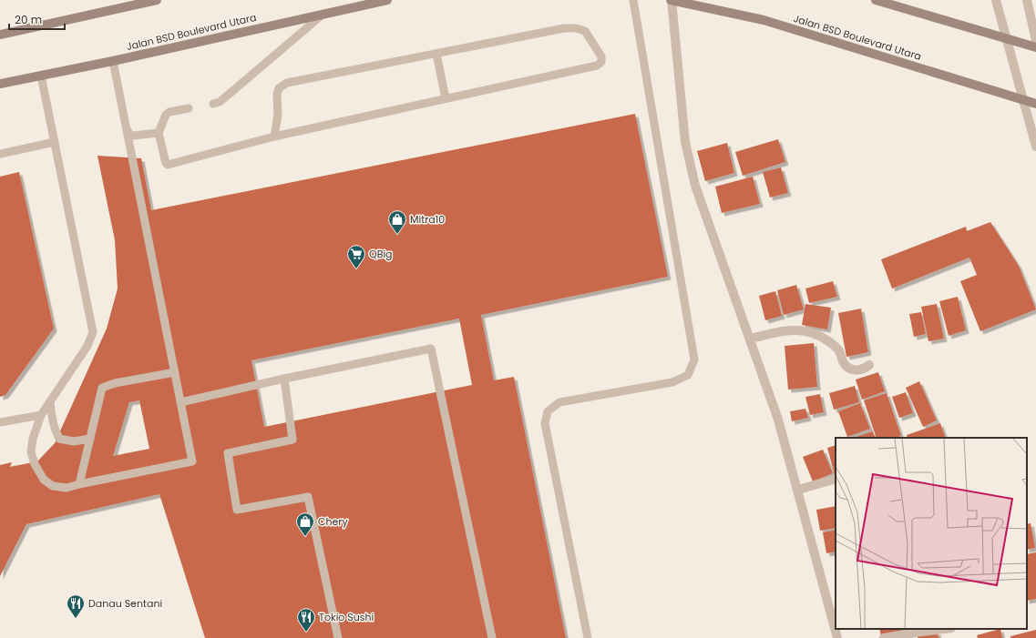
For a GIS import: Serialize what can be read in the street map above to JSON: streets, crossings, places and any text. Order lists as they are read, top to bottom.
{
  "streets": {
    "main road": ["Jalan BSD Boulevard Utara"]
  },
  "places": {
    "shop": ["Mitra10", "Chery"],
    "supermarket": ["QBig"],
    "restaurant": ["Danau Sentani", "Tokio Sushi"]
  },
  "scale_bar": "20 m"
}
